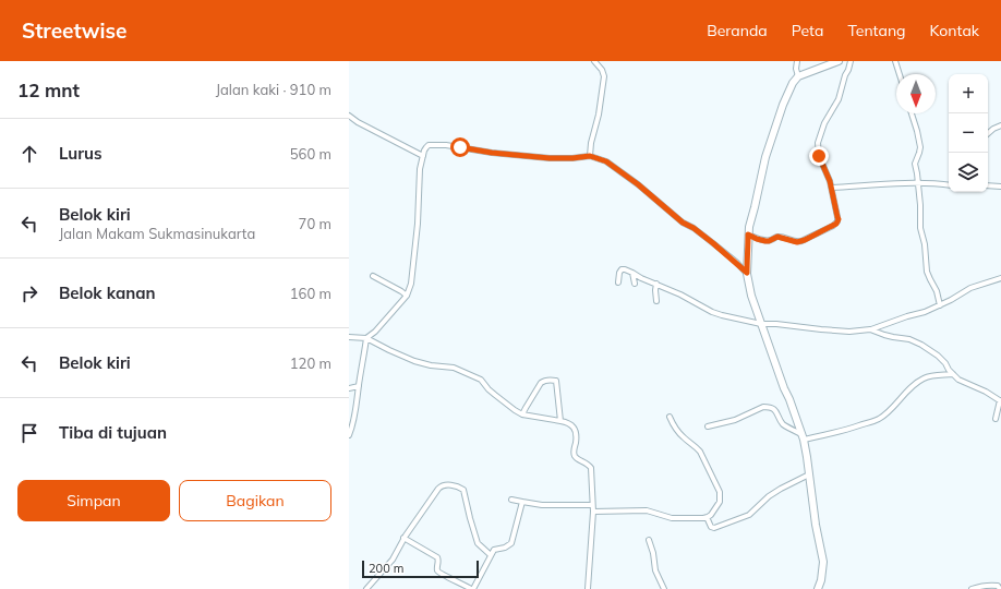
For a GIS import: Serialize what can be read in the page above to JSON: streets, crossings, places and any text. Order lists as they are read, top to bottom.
{
  "scale_bar": "200 m",
  "north": "bottom",
  "page": {
    "header": "Streetwise",
    "nav": [
      "Beranda",
      "Peta",
      "Tentang",
      "Kontak"
    ],
    "heading": ["12 mnt", "Jalan kaki · 910 m"],
    "map_buttons": ["+", "−"],
    "list": [
      ["Lurus", "560 m"],
      ["Belok kiri", "Jalan Makam Sukmasinukarta", "70 m"],
      ["Belok kanan", "160 m"],
      ["Belok kiri", "120 m"],
      "Tiba di tujuan"
    ],
    "buttons": ["Simpan", "Bagikan"],
    "scale": "200 m"
  }
}
